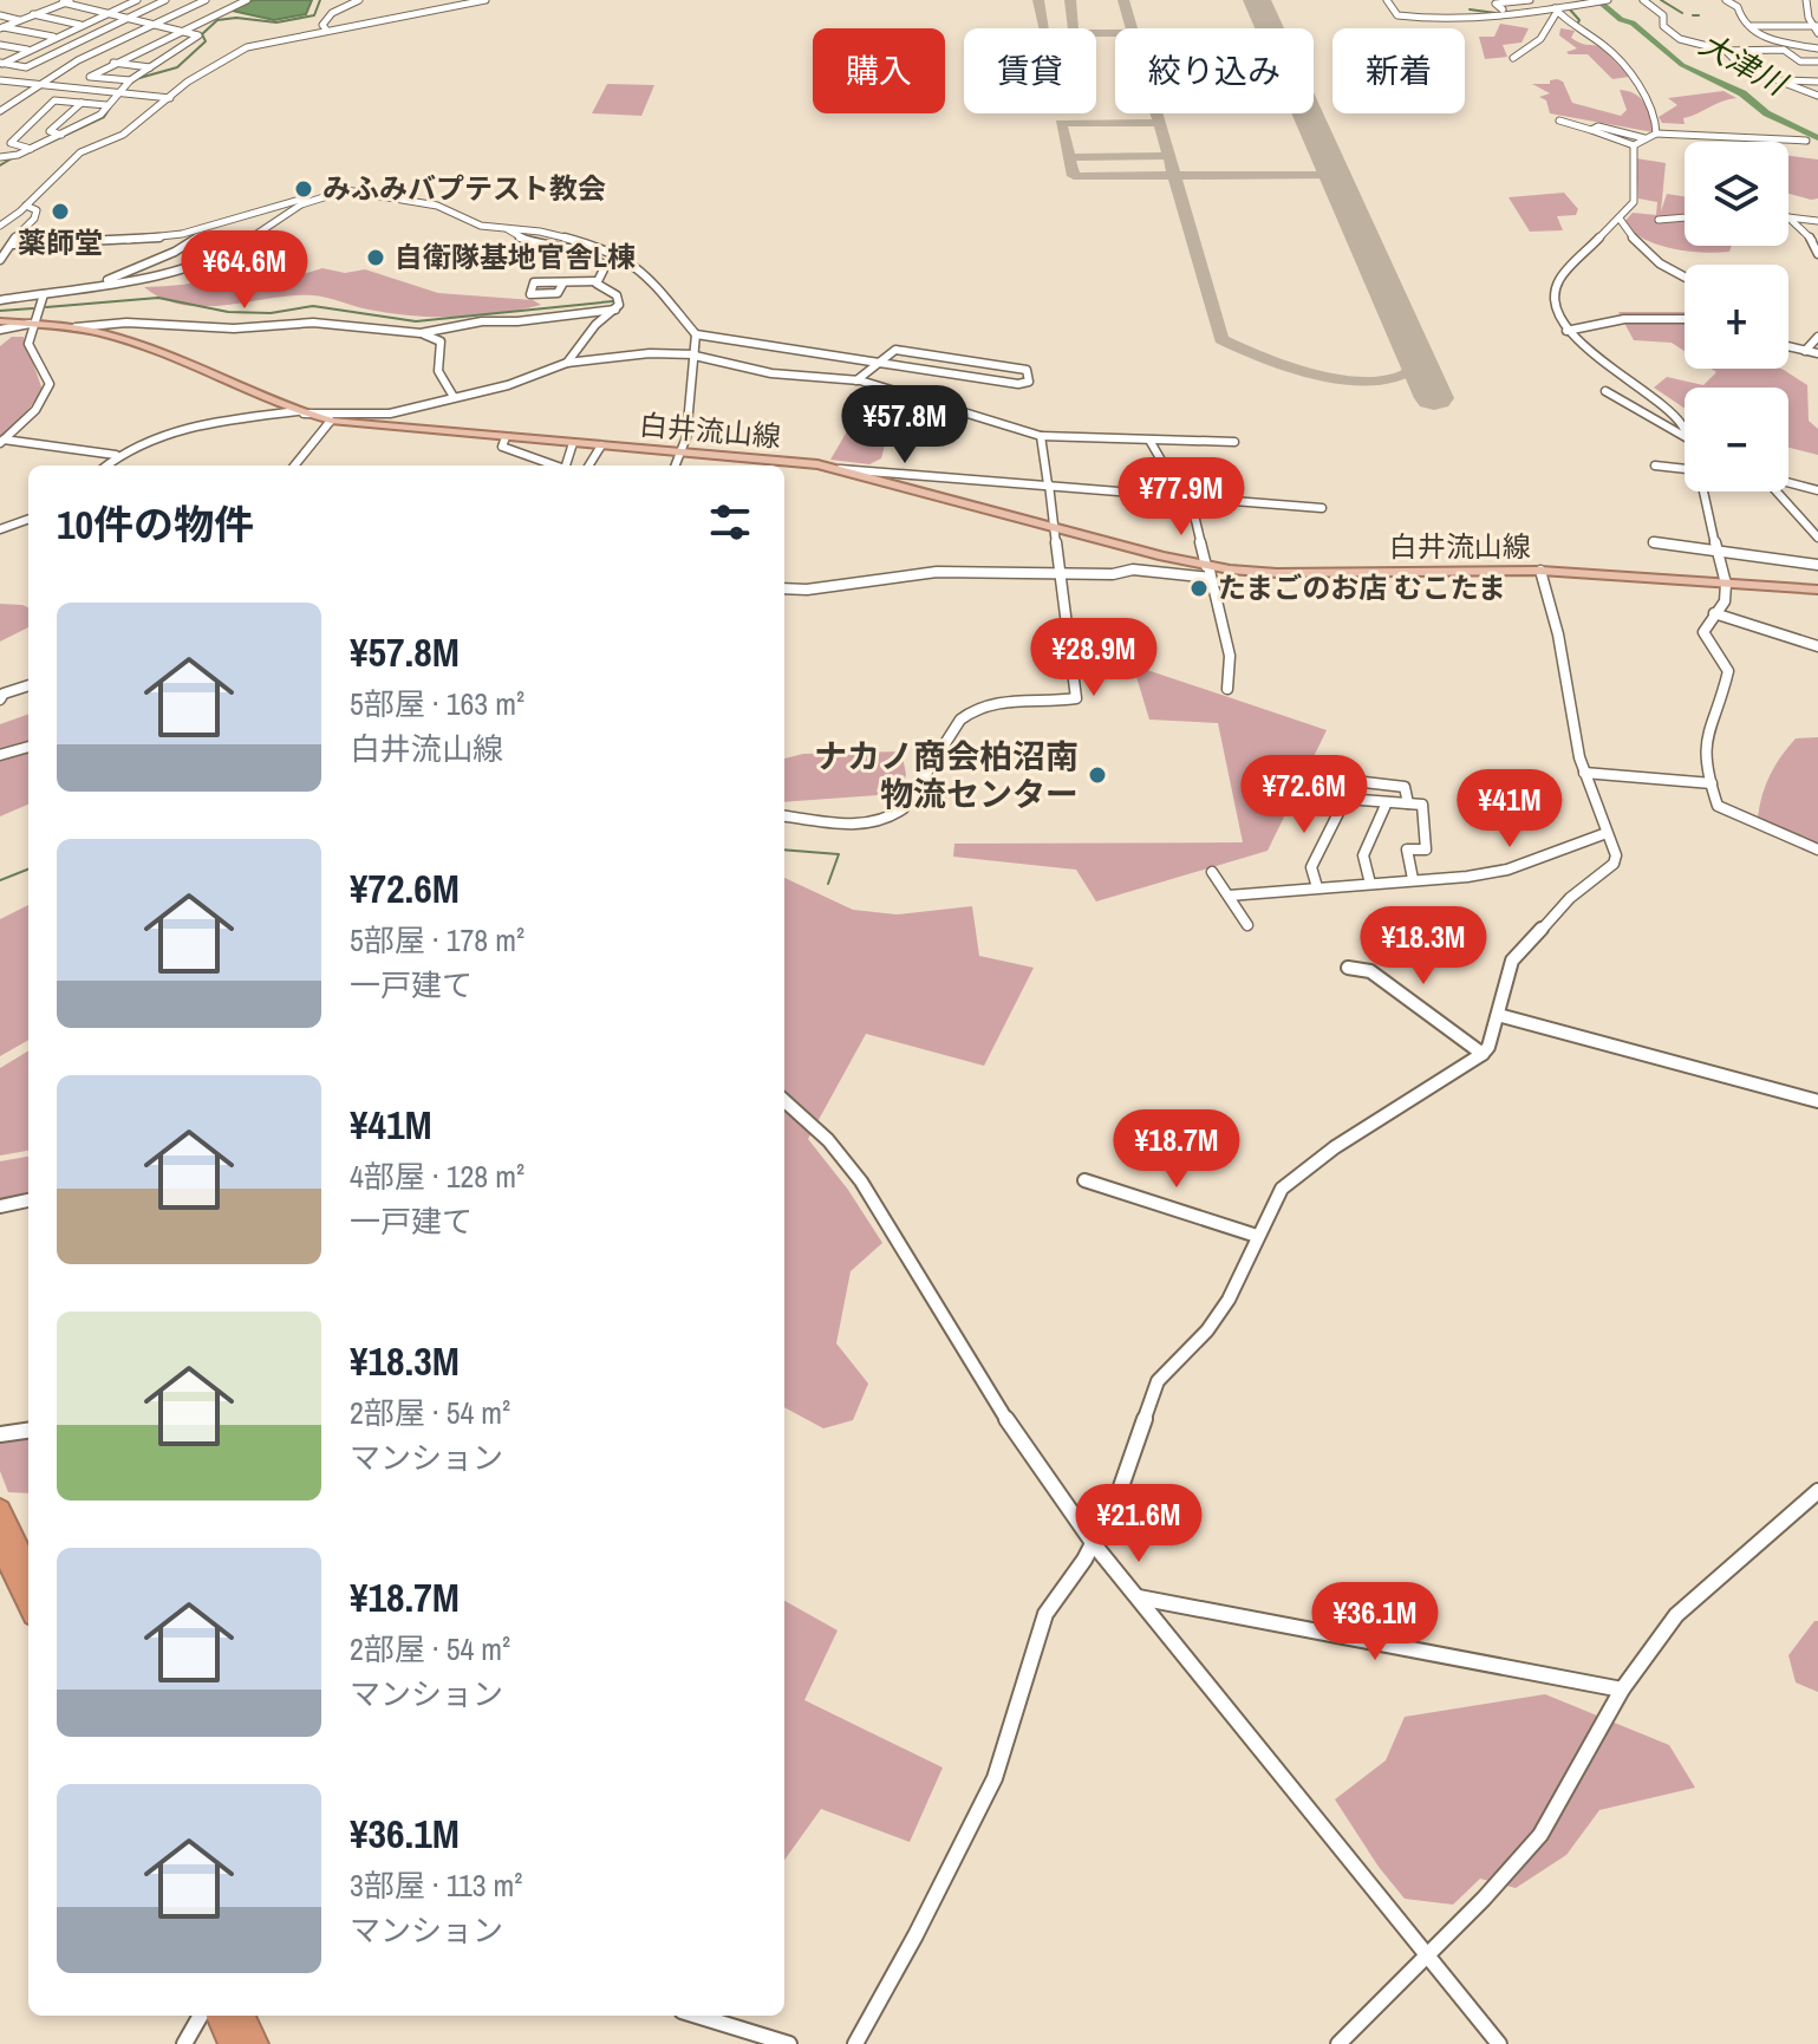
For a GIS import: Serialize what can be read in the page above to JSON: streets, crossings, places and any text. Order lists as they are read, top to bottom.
{
  "streets": {
    "main road": ["白井流山線"]
  },
  "water": ["大津川"],
  "places": [
    "みふみバプテスト教会",
    "薬師堂",
    "自衛隊基地官舎L棟",
    "たまごのお店 むこたま",
    "ナカノ商会柏沼南 物流センター"
  ],
  "page": {
    "chip": [
      "購入",
      "賃貸",
      "絞り込み",
      "新着"
    ],
    "map_buttons": ["+", "−"],
    "price": [
      "¥64.6M",
      "¥57.8M",
      "¥77.9M",
      "¥28.9M",
      "¥72.6M",
      "¥41M",
      "¥18.3M",
      "¥18.7M",
      "¥21.6M",
      "¥36.1M"
    ],
    "heading": "10件の物件",
    "list": [
      {
        "name": "¥57.8M",
        "note": "5部屋 · 163 m² · 白井流山線"
      },
      {
        "name": "¥72.6M",
        "note": "5部屋 · 178 m² · 一戸建て"
      },
      {
        "name": "¥41M",
        "note": "4部屋 · 128 m² · 一戸建て"
      },
      {
        "name": "¥18.3M",
        "note": "2部屋 · 54 m² · マンション"
      },
      {
        "name": "¥18.7M",
        "note": "2部屋 · 54 m² · マンション"
      },
      {
        "name": "¥36.1M",
        "note": "3部屋 · 113 m² · マンション"
      }
    ]
  }
}
